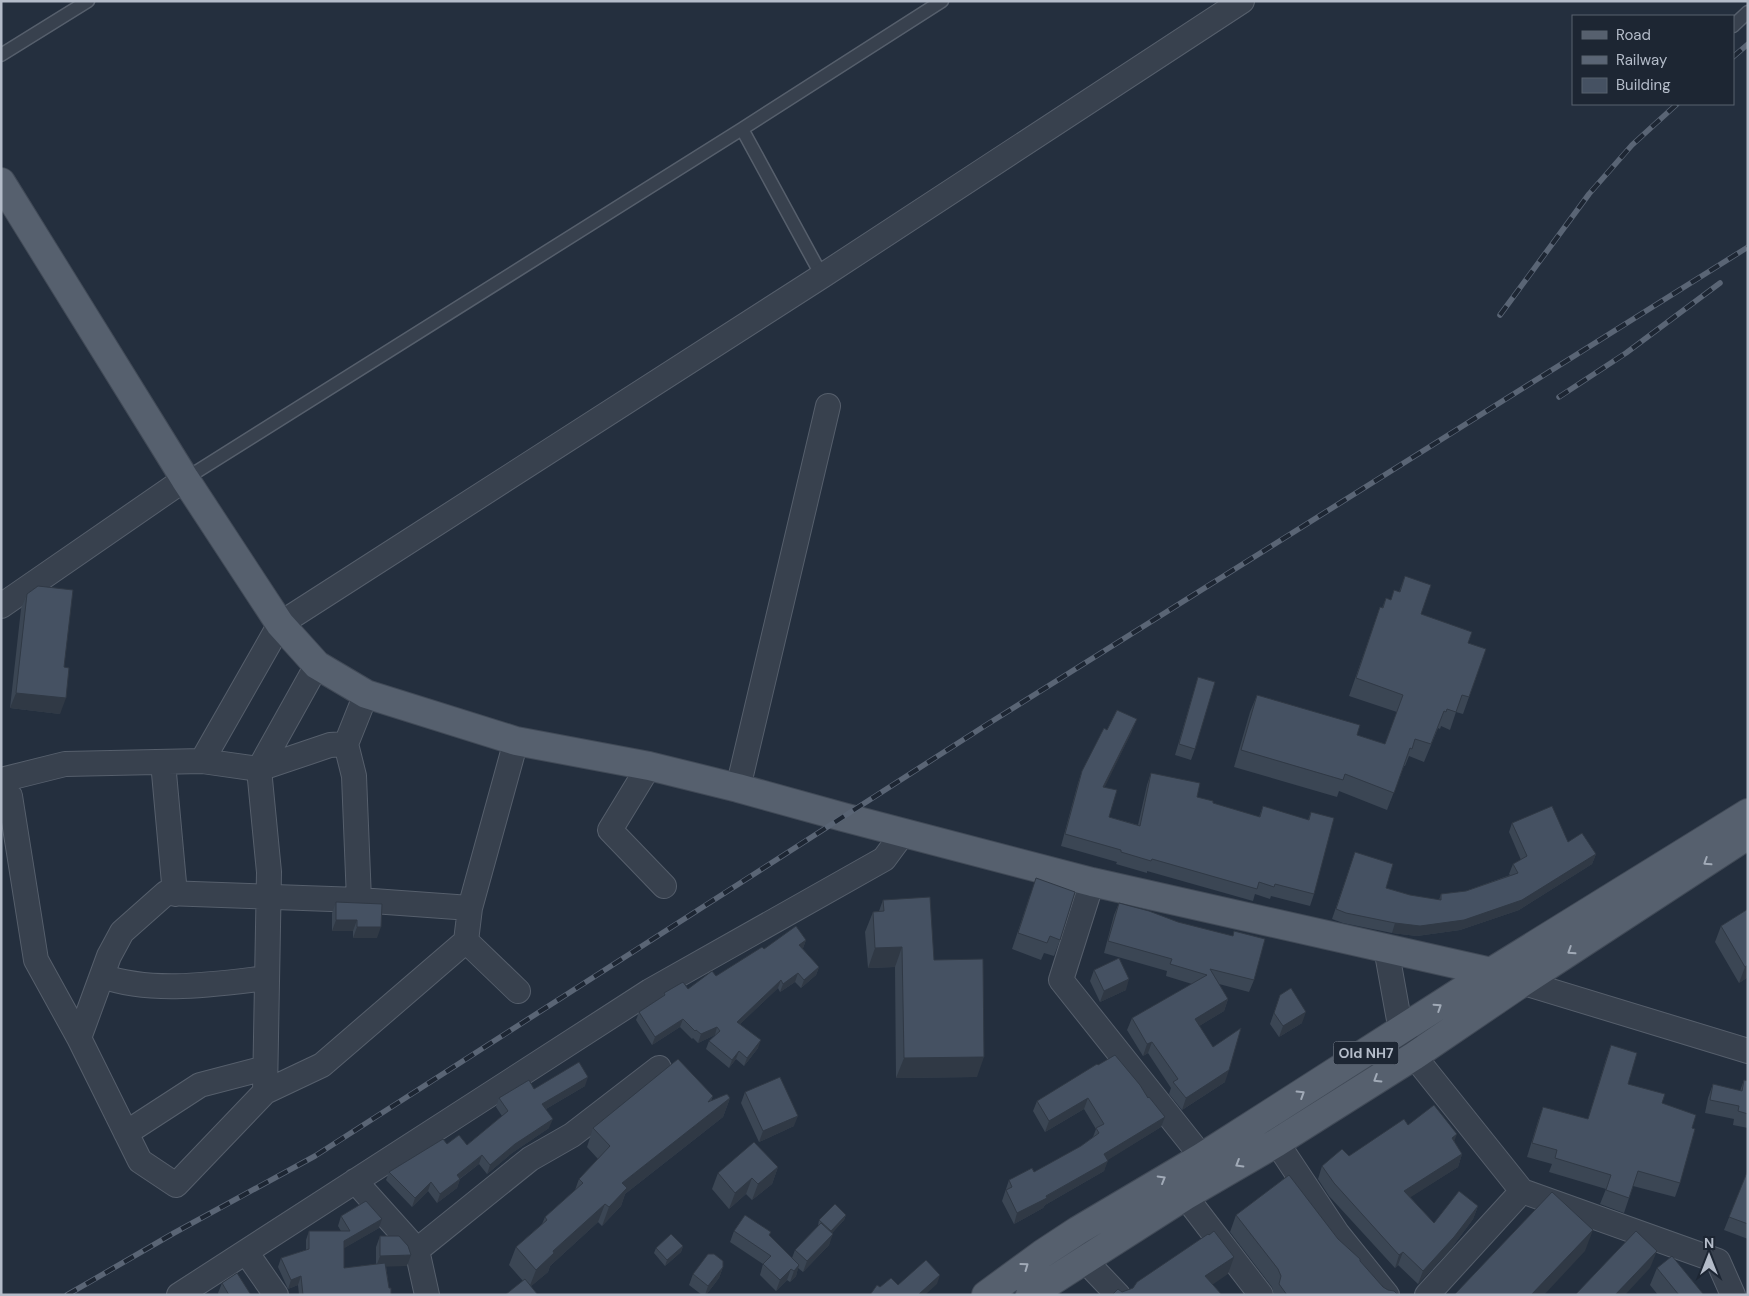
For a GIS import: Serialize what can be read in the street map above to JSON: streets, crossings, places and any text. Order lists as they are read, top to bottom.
{
  "streets": {
    "main road": ["Old NH7"]
  },
  "legend": ["Road", "Railway", "Building"],
  "north": "top"
}
